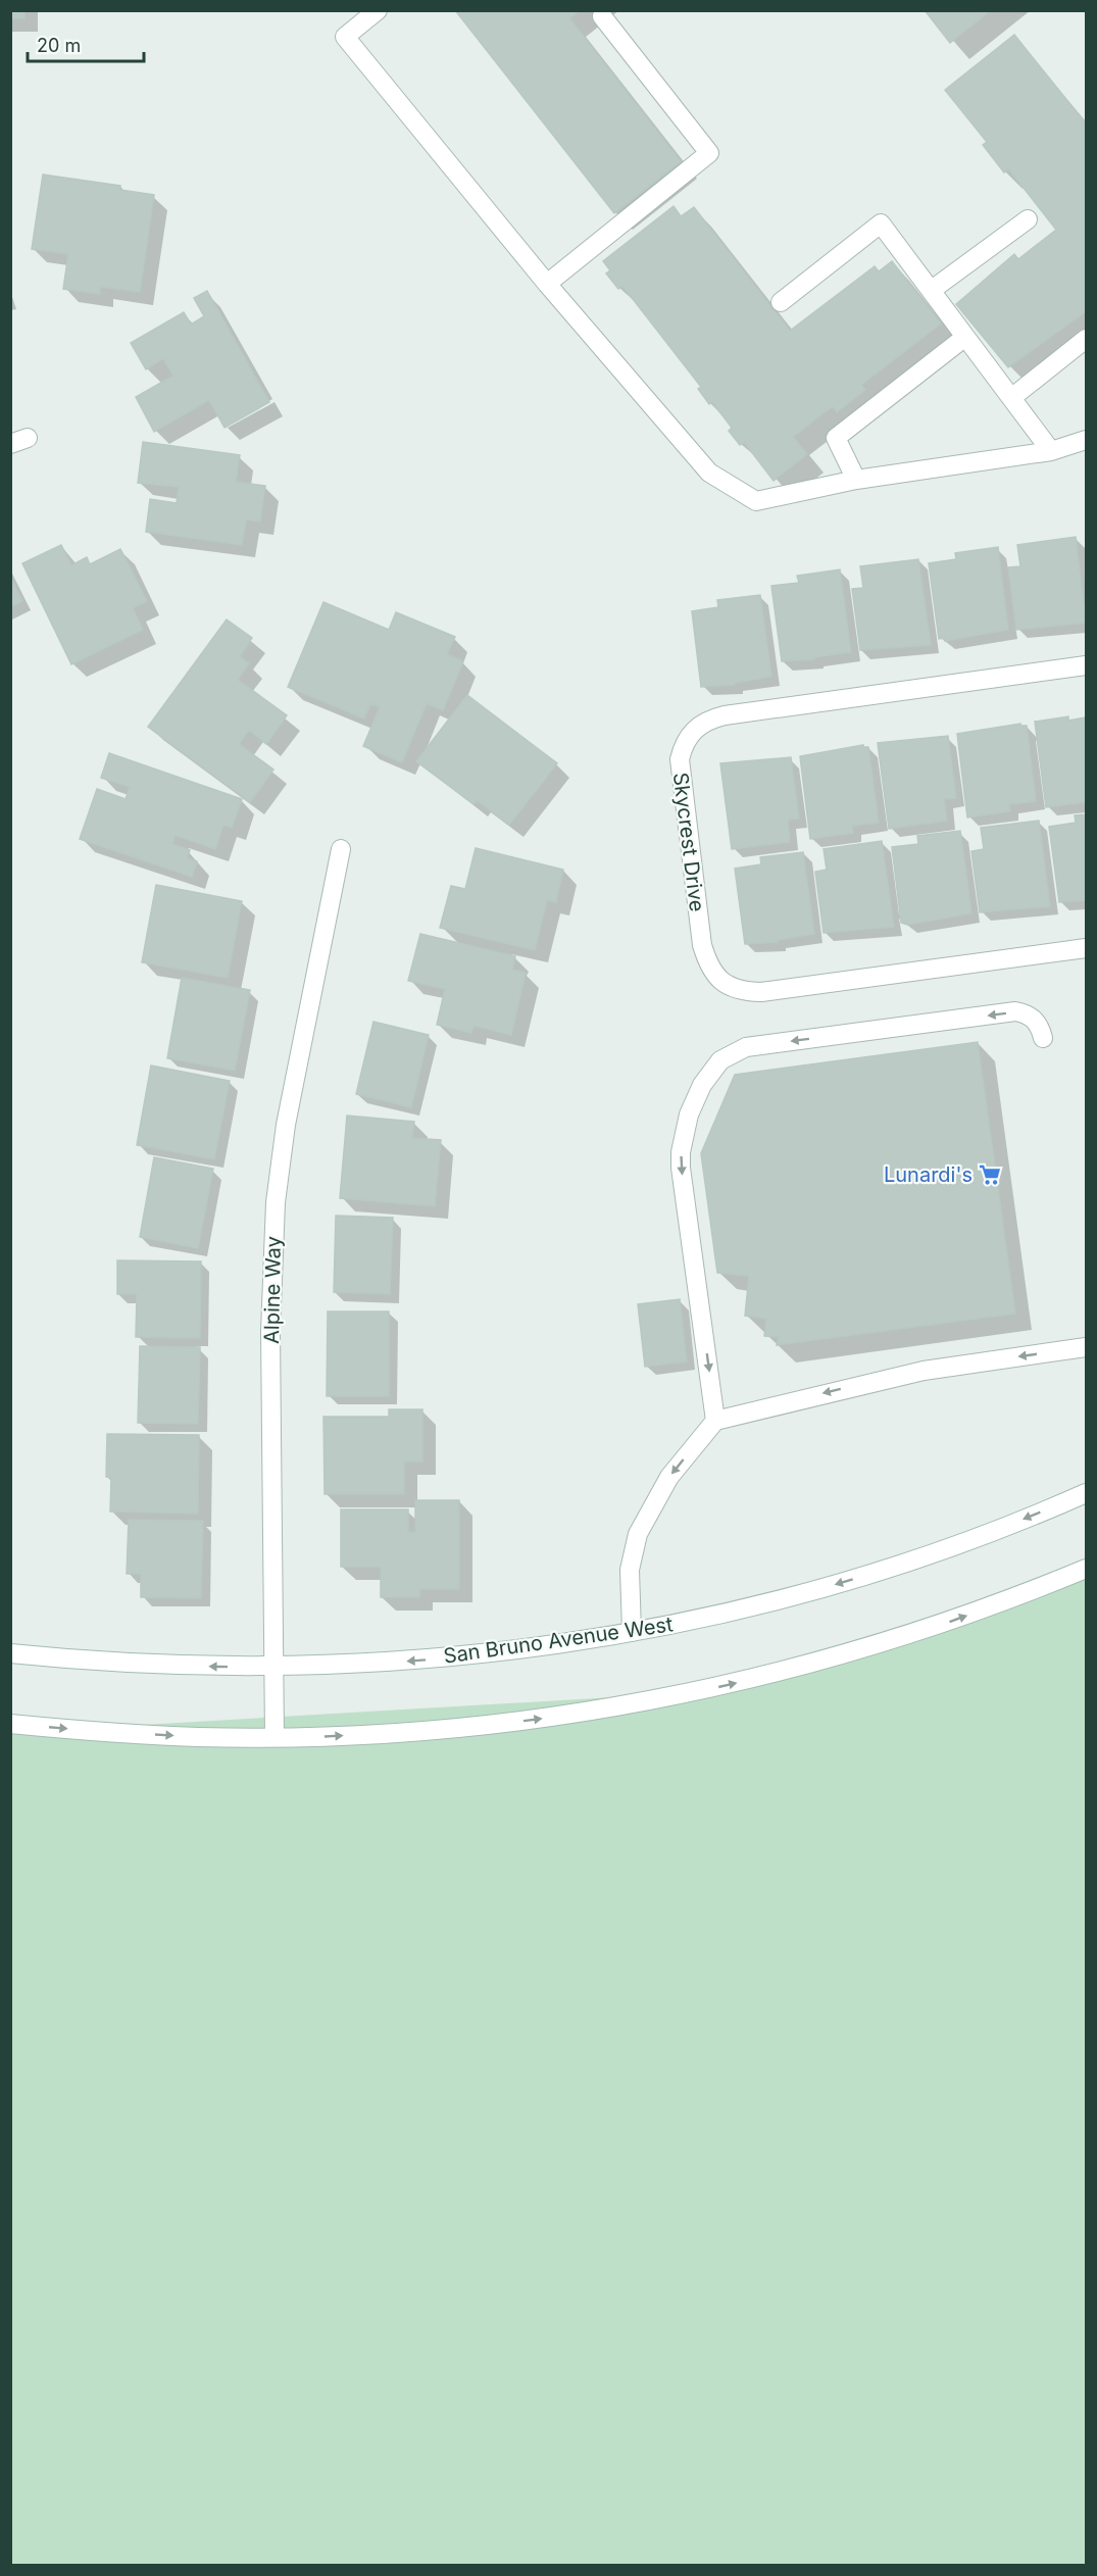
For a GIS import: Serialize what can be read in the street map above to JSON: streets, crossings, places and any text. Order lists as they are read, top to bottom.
{
  "streets": {
    "main road": ["Skycrest Drive", "Alpine Way", "San Bruno Avenue West"]
  },
  "crossings": [
    ["Alpine Way", "San Bruno Avenue West"]
  ],
  "places": {
    "supermarket": ["Lunardi's"]
  },
  "scale_bar": "20 m"
}
